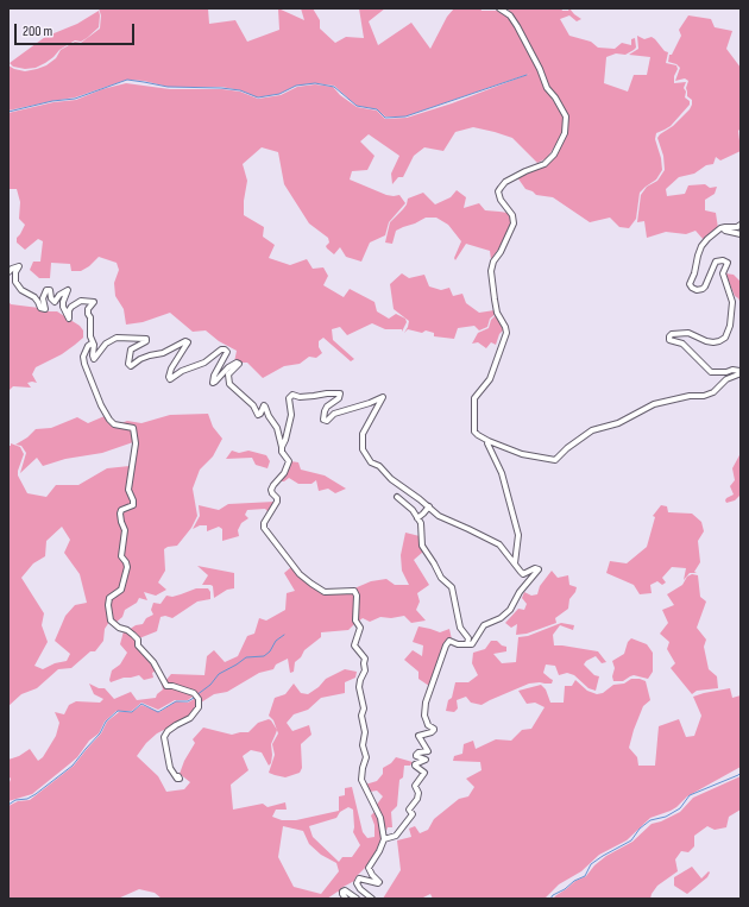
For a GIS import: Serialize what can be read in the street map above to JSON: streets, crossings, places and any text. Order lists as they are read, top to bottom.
{
  "scale_bar": "200 m"
}
